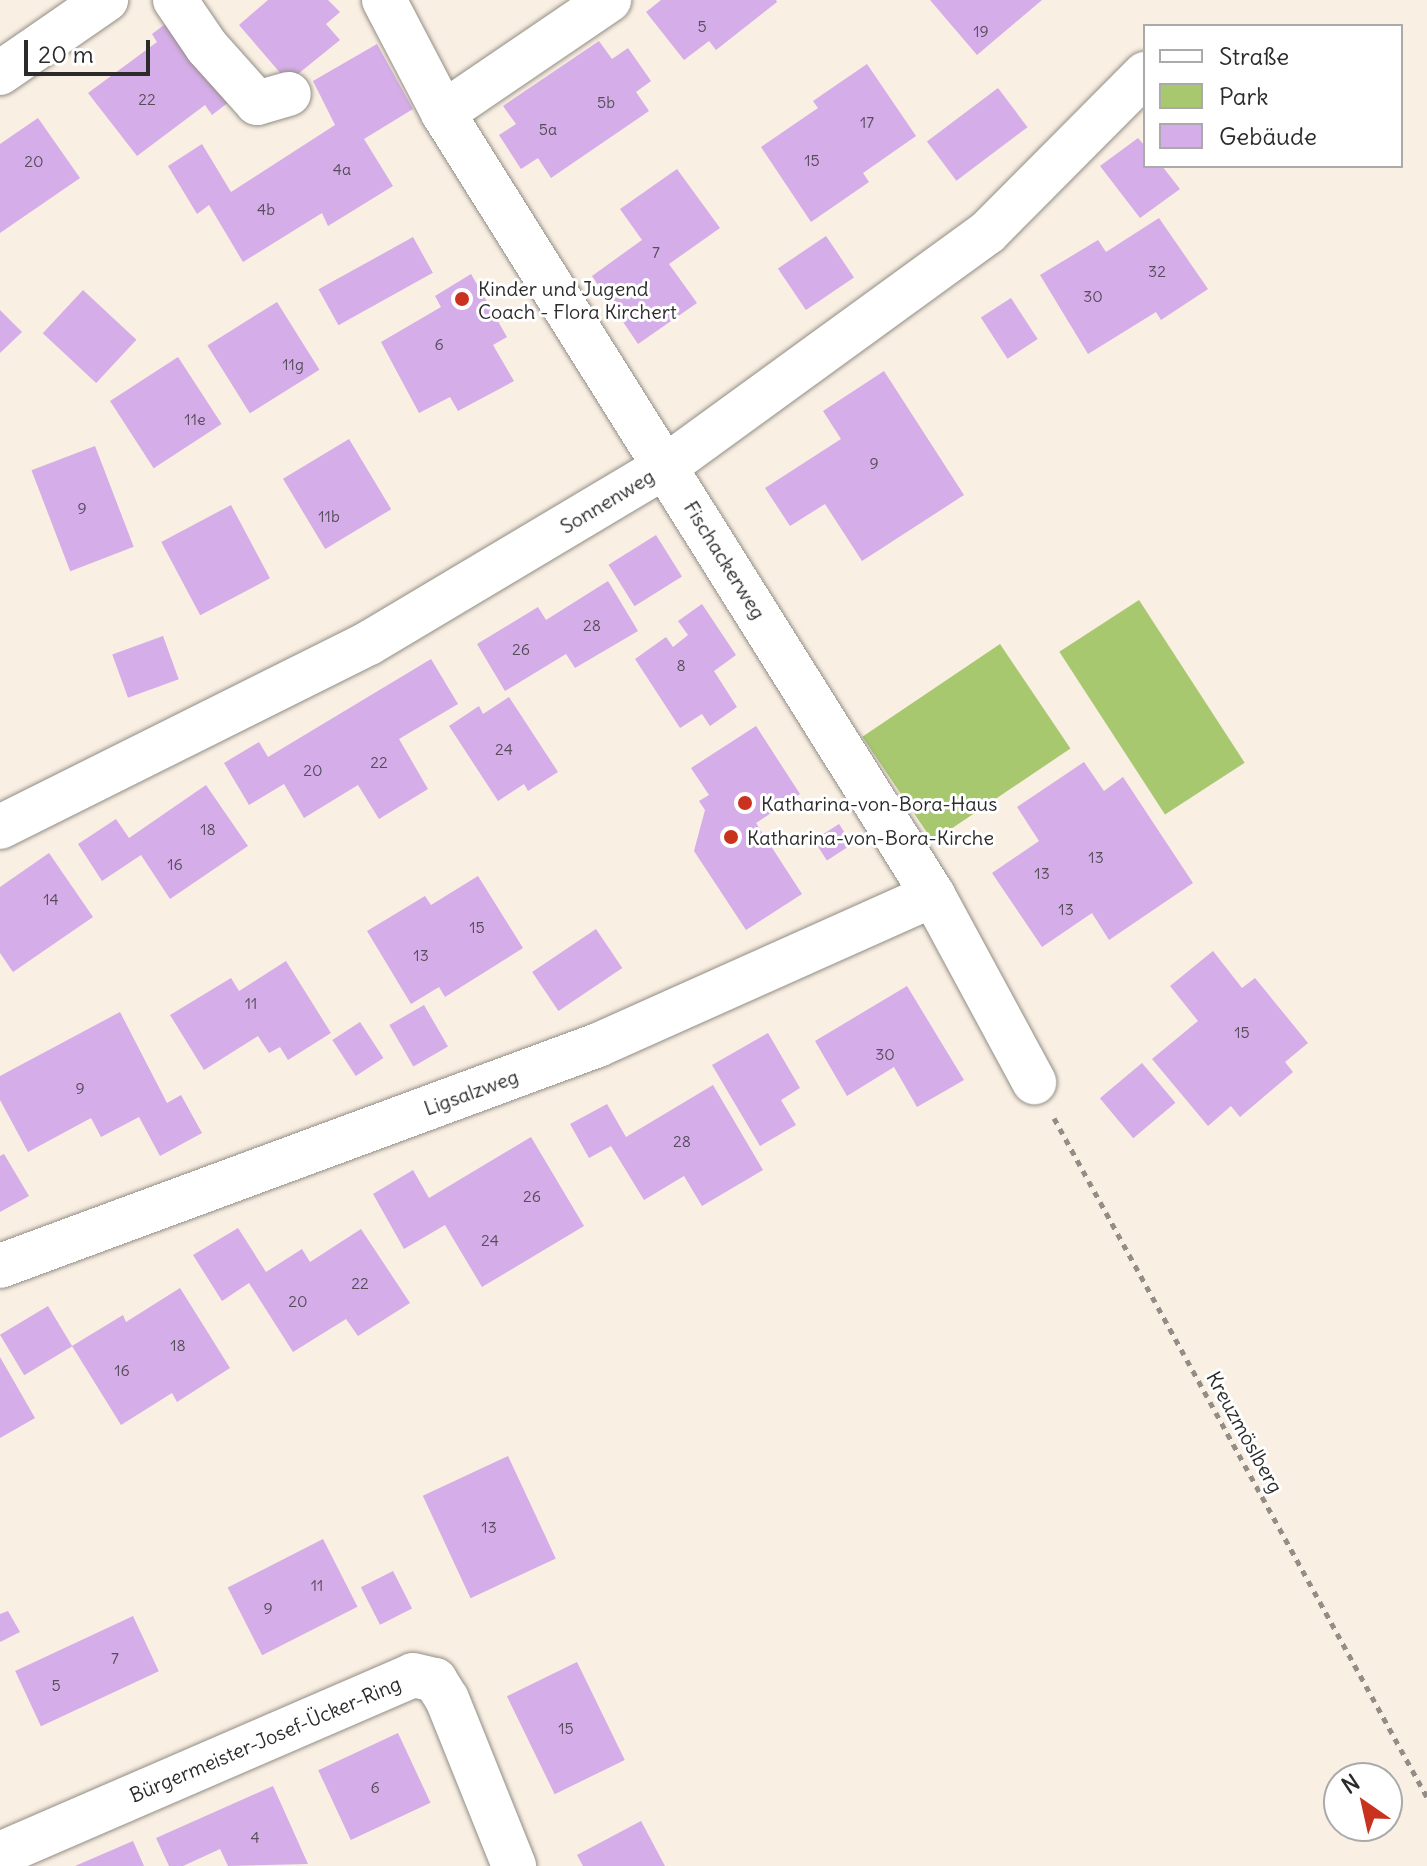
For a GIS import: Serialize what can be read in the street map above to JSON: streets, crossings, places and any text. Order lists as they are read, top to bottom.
{
  "streets": {
    "street": [
      "Sonnenweg",
      "Fischackerweg",
      "Ligsalzweg",
      "Bürgermeister-Josef-Ücker-Ring"
    ],
    "path": ["Kreuzmöslberg"]
  },
  "crossings": [
    ["Sonnenweg", "Fischackerweg"],
    ["Fischackerweg", "Ligsalzweg"],
    ["Fischackerweg", "Kreuzmöslberg"]
  ],
  "places": ["Kinder und Jugend Coach - Flora Kirchert", "Katharina-von-Bora-Haus", "Katharina-von-Bora-Kirche"],
  "house_numbers": [
    "5",
    "19",
    "22",
    "5b",
    "17",
    "5a",
    "15",
    "20",
    "4a",
    "4b",
    "7",
    "32",
    "30",
    "6",
    "11g",
    "11e",
    "9",
    "9",
    "11b",
    "28",
    "26",
    "8",
    "24",
    "22",
    "20",
    "18",
    "13",
    "16",
    "13",
    "14",
    "13",
    "15",
    "13",
    "11",
    "15",
    "30",
    "9",
    "28",
    "26",
    "24",
    "22",
    "20",
    "18",
    "16",
    "13",
    "11",
    "9",
    "7",
    "5",
    "15",
    "6",
    "4"
  ],
  "legend": ["Straße", "Park", "Gebäude"],
  "scale_bar": "20 m",
  "north": "top left"
}
